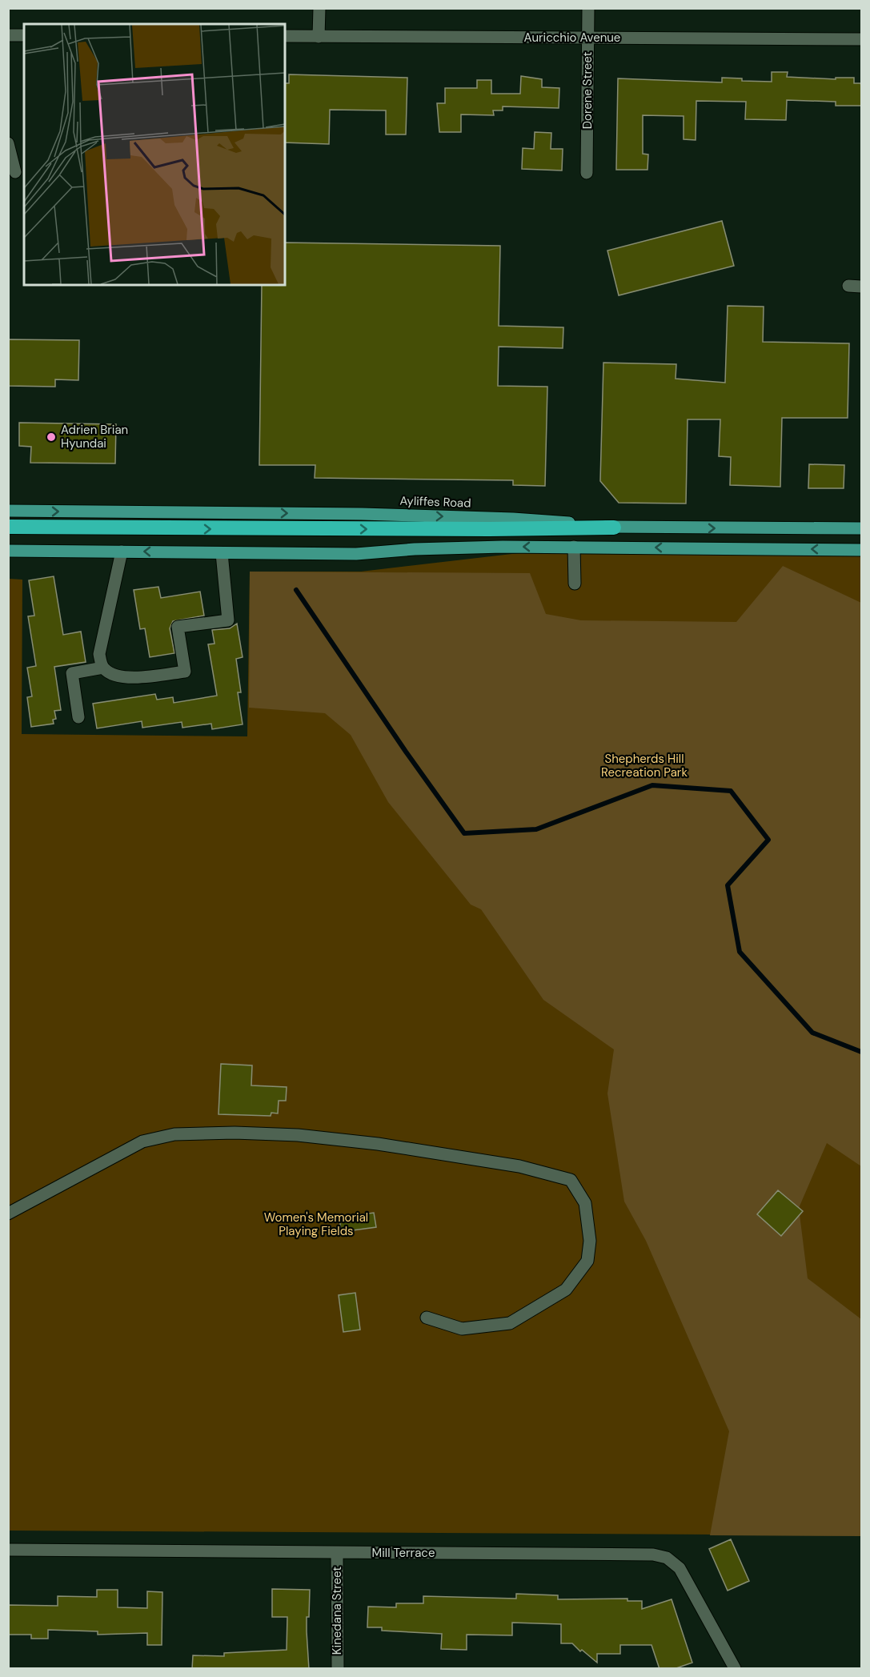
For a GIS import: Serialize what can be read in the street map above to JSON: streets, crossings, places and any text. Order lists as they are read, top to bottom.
{
  "streets": {
    "main road": ["Ayliffes Road"],
    "street": [
      "Auricchio Avenue",
      "Dorene Street",
      "Mill Terrace",
      "Kinedana Street"
    ]
  },
  "crossings": [
    ["Auricchio Avenue", "Dorene Street"],
    ["Mill Terrace", "Kinedana Street"]
  ],
  "parks": ["Shepherds Hill Recreation Park", "Women's Memorial Playing Fields"],
  "places": ["Adrien Brian Hyundai"]
}
